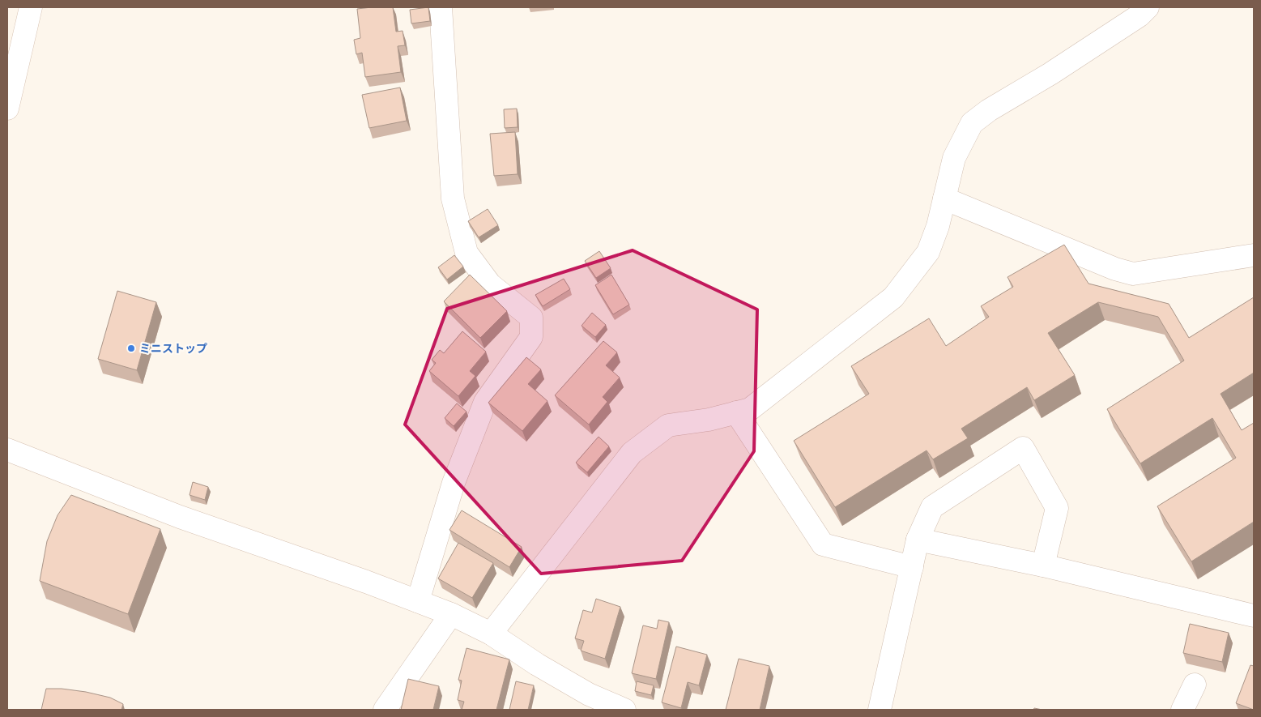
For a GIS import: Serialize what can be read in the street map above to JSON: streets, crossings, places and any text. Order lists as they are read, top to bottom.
{
  "places": ["ミニストップ"]
}
